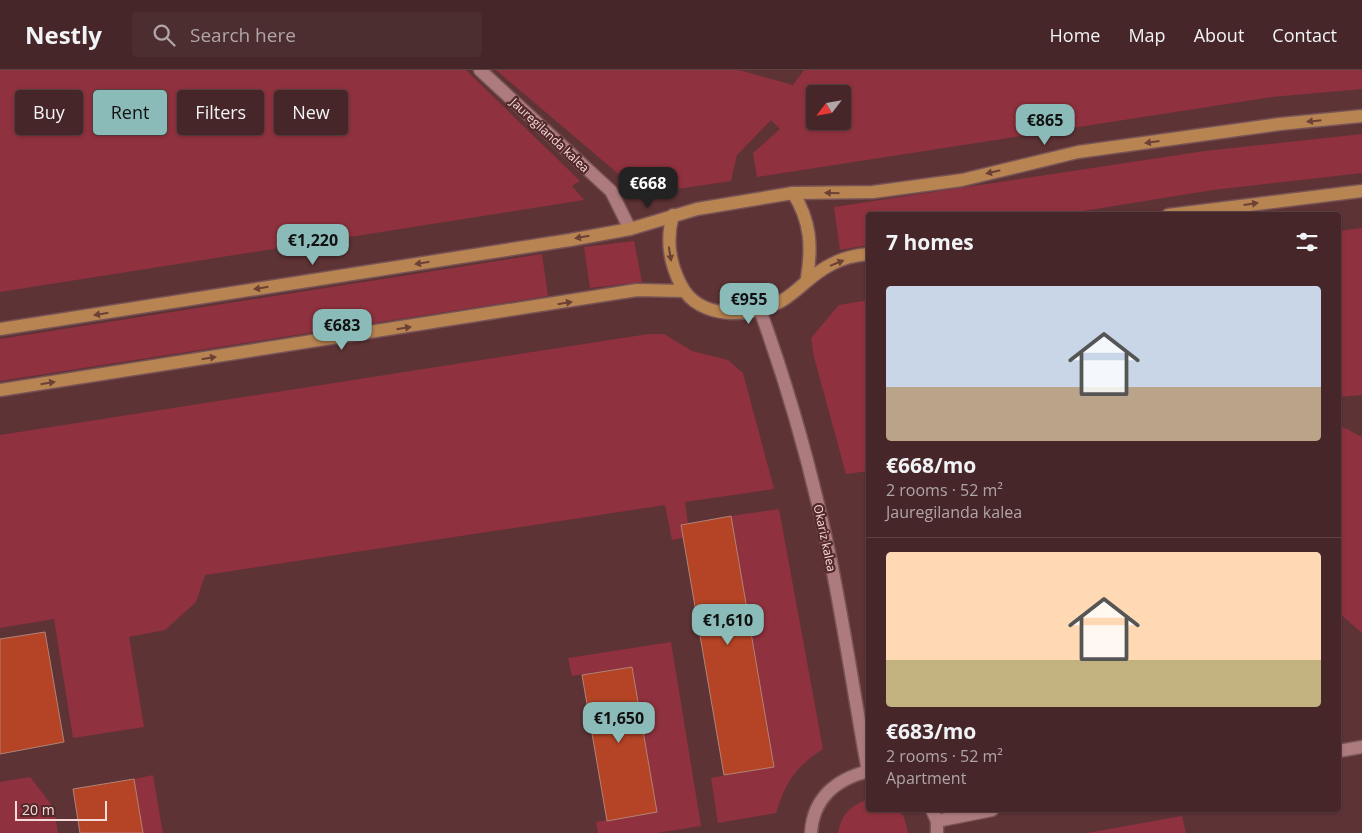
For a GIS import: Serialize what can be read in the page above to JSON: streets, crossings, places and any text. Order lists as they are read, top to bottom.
{
  "streets": {
    "street": ["Jauregilanda kalea", "Okariz kalea"]
  },
  "scale_bar": "20 m",
  "north": "bottom left",
  "page": {
    "header": "Nestly",
    "search": "Search here",
    "nav": [
      "Home",
      "Map",
      "About",
      "Contact"
    ],
    "chip": [
      "Buy",
      "Rent",
      "Filters",
      "New"
    ],
    "price": [
      "€865",
      "€668",
      "€1,220",
      "€955",
      "€683",
      "€1,610",
      "€1,650"
    ],
    "heading": "7 homes",
    "list": [
      {
        "name": "€668/mo",
        "note": "2 rooms · 52 m² · Jauregilanda kalea"
      },
      {
        "name": "€683/mo",
        "note": "2 rooms · 52 m² · Apartment"
      }
    ],
    "scale": "20 m"
  }
}
